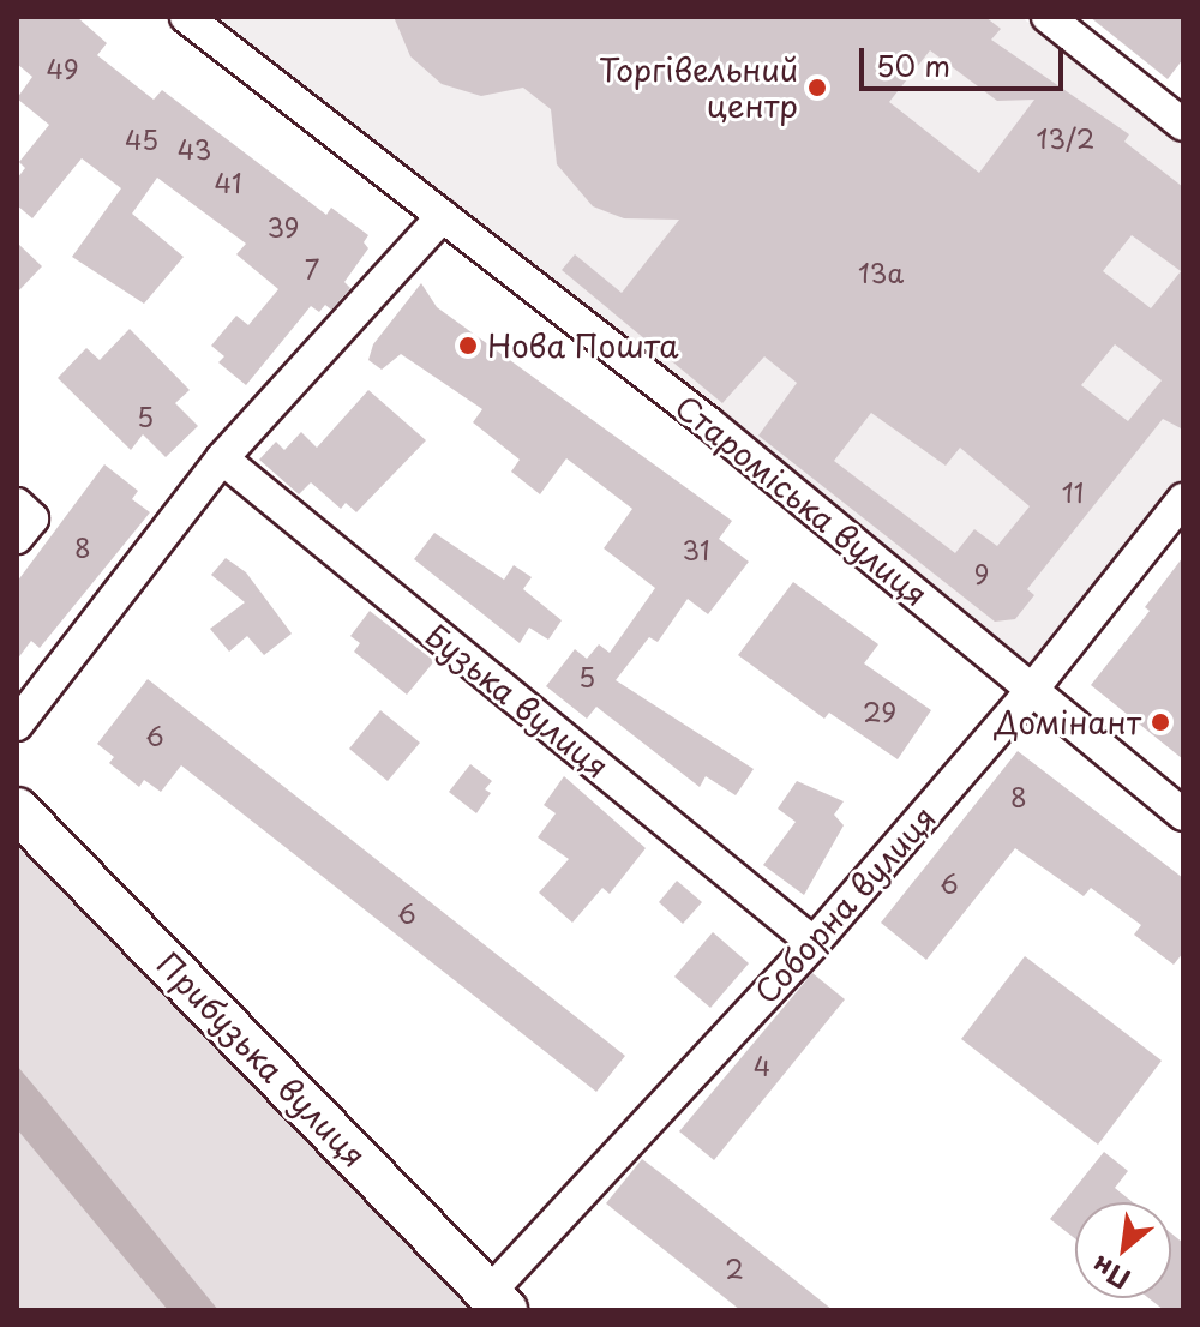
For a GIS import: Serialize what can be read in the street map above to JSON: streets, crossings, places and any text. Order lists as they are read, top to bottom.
{
  "streets": {
    "street": [
      "Староміська вулиця",
      "Бузька вулиця",
      "Соборна вулиця",
      "Прибузька вулиця"
    ]
  },
  "crossings": [
    ["Староміська вулиця", "Соборна вулиця"],
    ["Бузька вулиця", "Соборна вулиця"],
    ["Соборна вулиця", "Прибузька вулиця"]
  ],
  "places": ["Торгівельний центр", "Нова Пошта", "Домінант"],
  "house_numbers": [
    "49",
    "13/2",
    "45",
    "43",
    "41",
    "39",
    "7",
    "13а",
    "5",
    "11",
    "8",
    "31",
    "9",
    "5",
    "29",
    "6",
    "8",
    "6",
    "6",
    "4",
    "2"
  ],
  "scale_bar": "50 m",
  "north": "bottom left"
}
